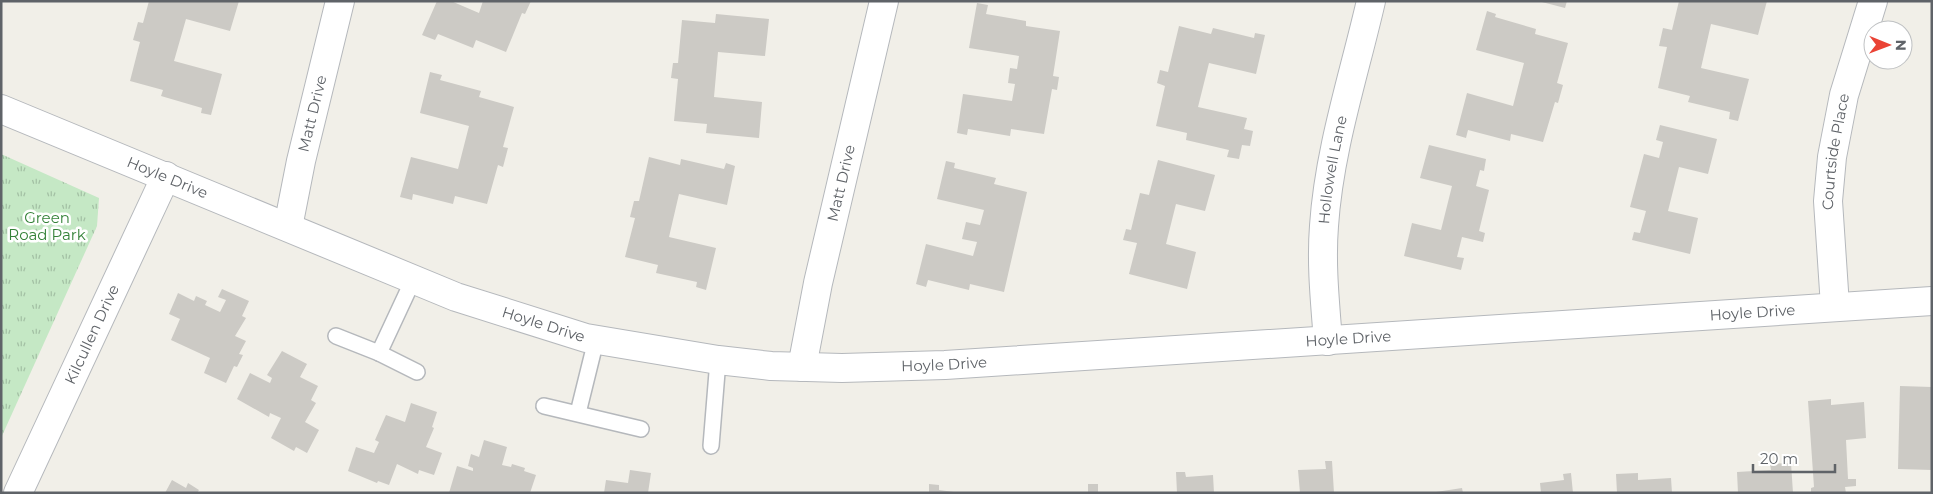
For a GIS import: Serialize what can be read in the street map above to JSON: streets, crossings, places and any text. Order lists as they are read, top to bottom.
{
  "streets": {
    "street": [
      "Matt Drive",
      "Courtside Place",
      "Hollowell Lane",
      "Hoyle Drive",
      "Kilcullen Drive"
    ]
  },
  "crossings": [
    ["Matt Drive", "Hoyle Drive"],
    ["Courtside Place", "Hoyle Drive"],
    ["Hollowell Lane", "Hoyle Drive"],
    ["Hoyle Drive", "Kilcullen Drive"]
  ],
  "parks": ["Green Road Park"],
  "scale_bar": "20 m",
  "north": "right"
}
